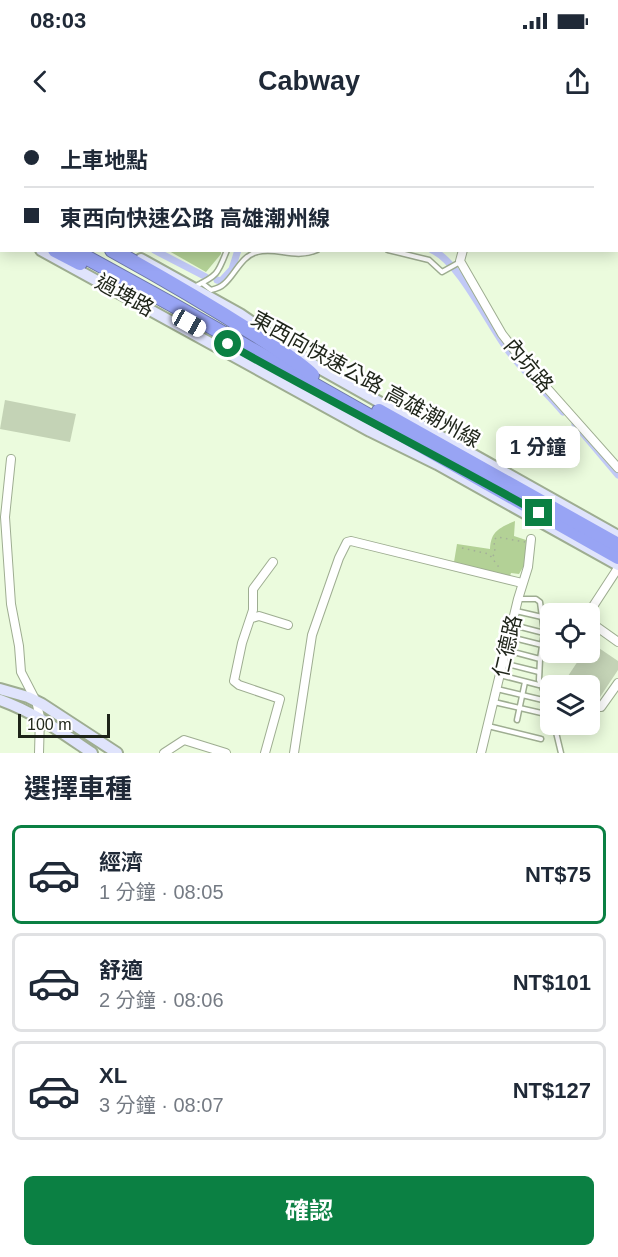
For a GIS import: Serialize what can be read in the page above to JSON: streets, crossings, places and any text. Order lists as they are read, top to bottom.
{
  "streets": {
    "highway": ["東西向快速公路 高雄潮州線"],
    "main road": ["過埤路"],
    "street": ["內坑路", "仁德路"]
  },
  "scale_bar": "100 m",
  "page": {
    "status": "08:03",
    "header": "Cabway",
    "banner": ["上車地點", "東西向快速公路 高雄潮州線"],
    "bubble": "1 分鐘",
    "scale": "100 m",
    "heading": "選擇車種",
    "list": [
      {
        "name": "經濟",
        "note": "1 分鐘 · 08:05",
        "value": "NT$75"
      },
      {
        "name": "舒適",
        "note": "2 分鐘 · 08:06",
        "value": "NT$101"
      },
      {
        "name": "XL",
        "note": "3 分鐘 · 08:07",
        "value": "NT$127"
      }
    ],
    "buttons": "確認"
  }
}
